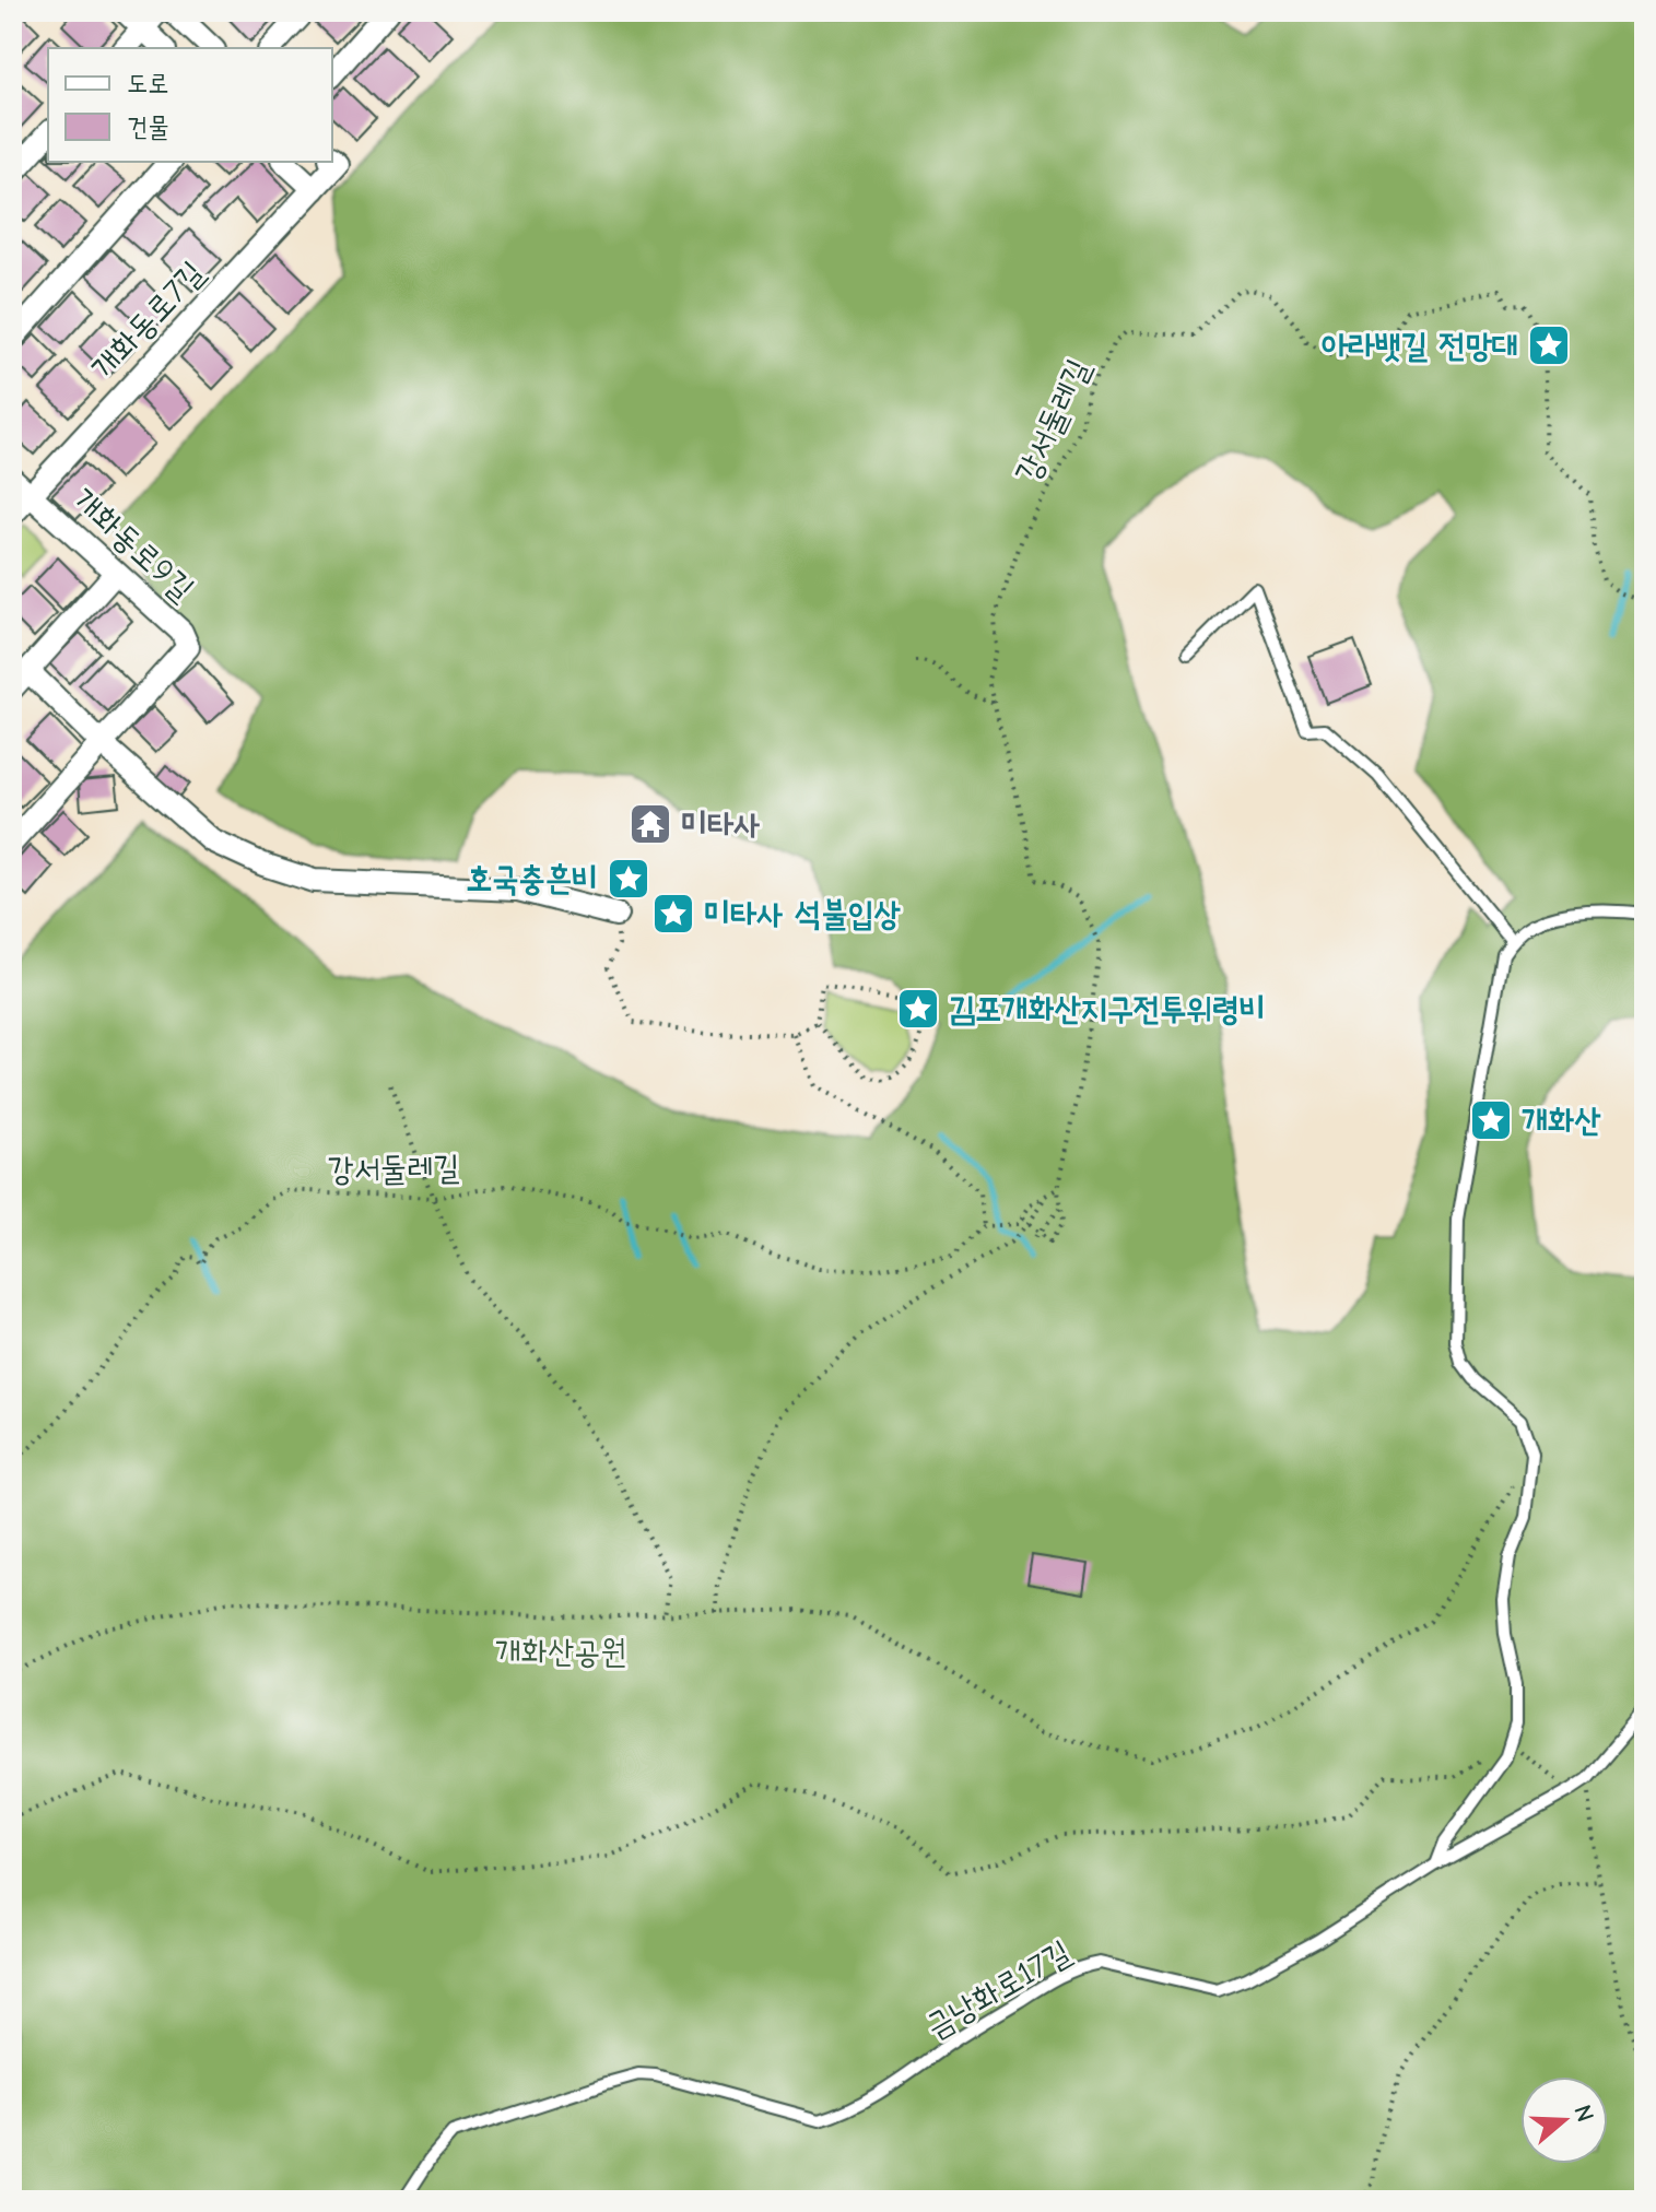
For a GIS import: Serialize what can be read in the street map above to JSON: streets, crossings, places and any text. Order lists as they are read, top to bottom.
{
  "streets": {
    "street": ["개화동로7길", "개화동로9길"],
    "lane": ["금낭화로17길"],
    "path": ["강서둘레길"]
  },
  "crossings": [
    ["개화동로7길", "개화동로9길"]
  ],
  "parks": ["개화산공원"],
  "places": {
    "place": [
      "아라뱃길 전망대",
      "호국충흔비",
      "미타사 석불입상",
      "김포개화산지구전투위령비",
      "개화산"
    ],
    "temple": ["미타사"]
  },
  "legend": ["도로", "건물"],
  "north": "right"
}
